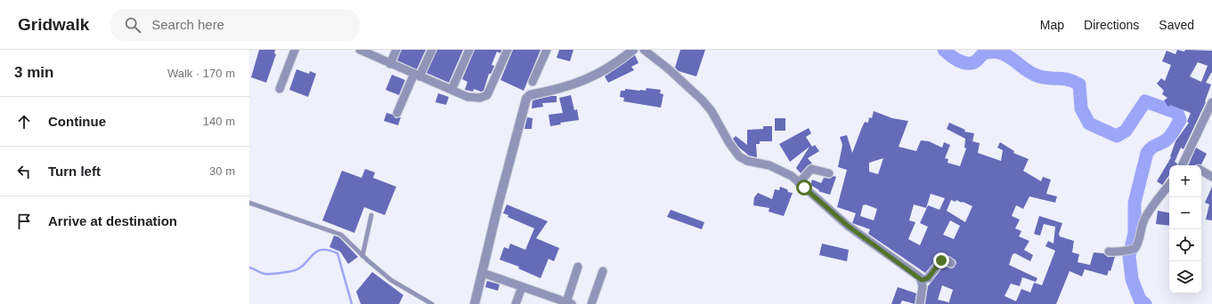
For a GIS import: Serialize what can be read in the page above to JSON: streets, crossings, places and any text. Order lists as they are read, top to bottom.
{
  "page": {
    "header": "Gridwalk",
    "search": "Search here",
    "nav": ["Map", "Directions", "Saved"],
    "heading": ["3 min", "Walk · 170 m"],
    "list": [
      ["Continue", "140 m"],
      ["Turn left", "30 m"],
      "Arrive at destination"
    ],
    "map_buttons": ["+", "−"]
  }
}
